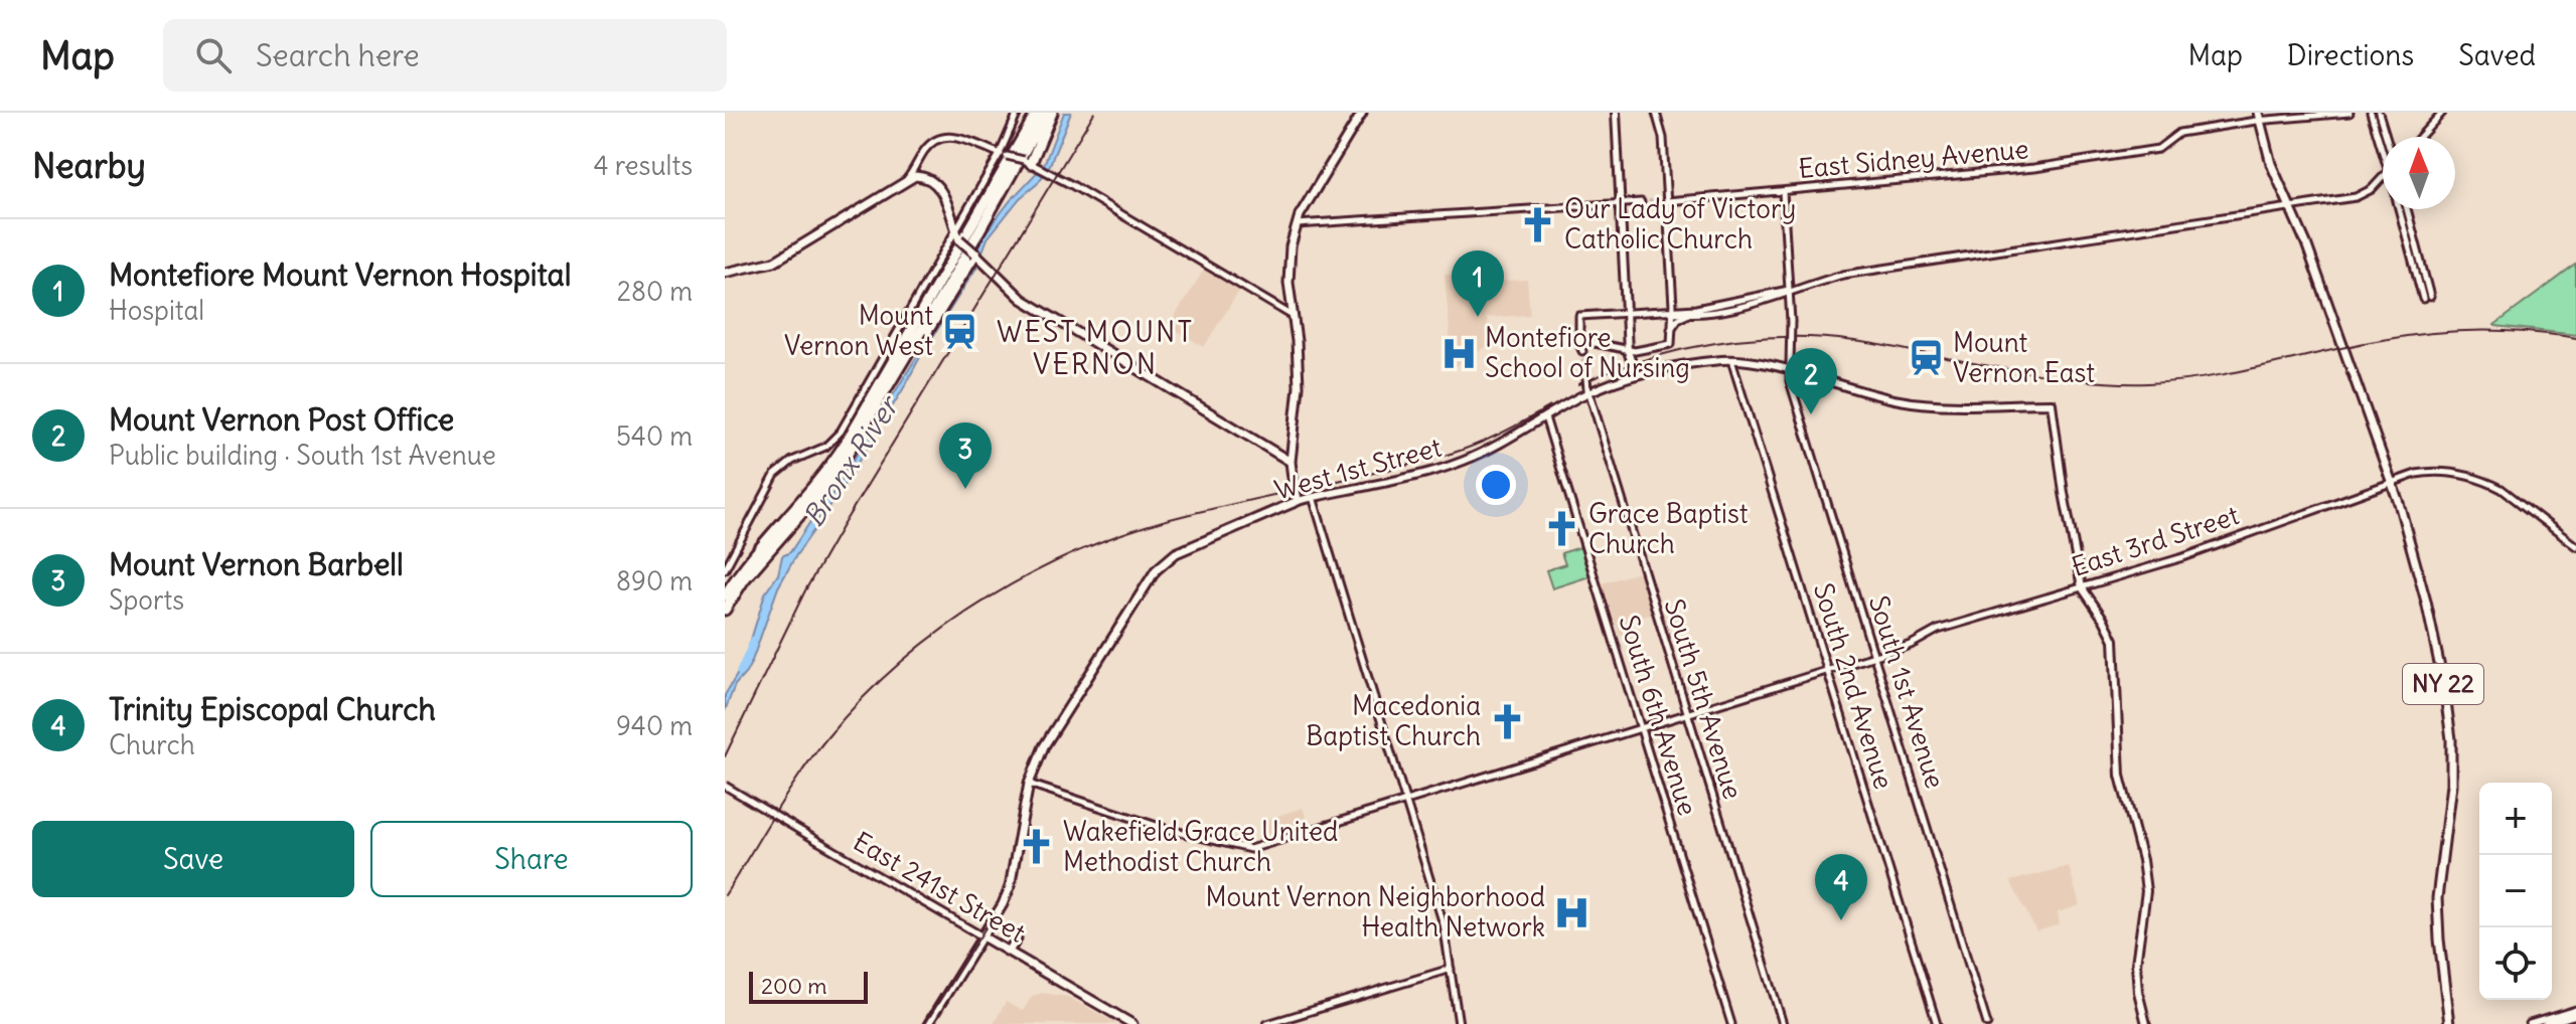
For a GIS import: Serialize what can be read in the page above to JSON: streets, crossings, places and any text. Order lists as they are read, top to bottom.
{
  "streets": {
    "main road": ["West 1st Street", "NY 22", "East 241st Street"],
    "street": [
      "East Sidney Avenue",
      "East 3rd Street",
      "South 2nd Avenue",
      "South 1st Avenue",
      "South 5th Avenue",
      "South 6th Avenue"
    ]
  },
  "crossings": [
    ["East Sidney Avenue", "NY 22"],
    ["East Sidney Avenue", "South 1st Avenue"],
    ["West 1st Street", "East 3rd Street"],
    ["West 1st Street", "South 2nd Avenue"],
    ["West 1st Street", "South 1st Avenue"],
    ["West 1st Street", "South 5th Avenue"],
    ["West 1st Street", "South 6th Avenue"],
    ["West 1st Street", "East 241st Street"],
    ["East 3rd Street", "NY 22"],
    ["East 3rd Street", "South 2nd Avenue"],
    ["East 3rd Street", "South 1st Avenue"],
    ["East 3rd Street", "South 5th Avenue"],
    ["East 3rd Street", "South 6th Avenue"]
  ],
  "districts": ["WEST MOUNT VERNON"],
  "water": ["Bronx River"],
  "places": {
    "church": [
      "Our Lady of Victory Catholic Church",
      "Grace Baptist Church",
      "Macedonia Baptist Church",
      "Wakefield Grace United Methodist Church"
    ],
    "station": ["Mount Vernon West", "Mount Vernon East"],
    "hospital": ["Montefiore School of Nursing", "Mount Vernon Neighborhood Health Network"]
  },
  "scale_bar": "200 m",
  "north": "top",
  "page": {
    "header": "Map",
    "search": "Search here",
    "nav": ["Map", "Directions", "Saved"],
    "heading": ["Nearby", "4 results"],
    "list": [
      {
        "mark": "1",
        "name": "Montefiore Mount Vernon Hospital",
        "note": "Hospital",
        "value": "280 m"
      },
      {
        "mark": "2",
        "name": "Mount Vernon Post Office",
        "note": "Public building · South 1st Avenue",
        "value": "540 m"
      },
      {
        "mark": "3",
        "name": "Mount Vernon Barbell",
        "note": "Sports",
        "value": "890 m"
      },
      {
        "mark": "4",
        "name": "Trinity Episcopal Church",
        "note": "Church",
        "value": "940 m"
      }
    ],
    "pins": [
      "1",
      "2",
      "3",
      "4"
    ],
    "map_buttons": ["+", "−"],
    "buttons": ["Save", "Share"],
    "scale": "200 m"
  }
}
